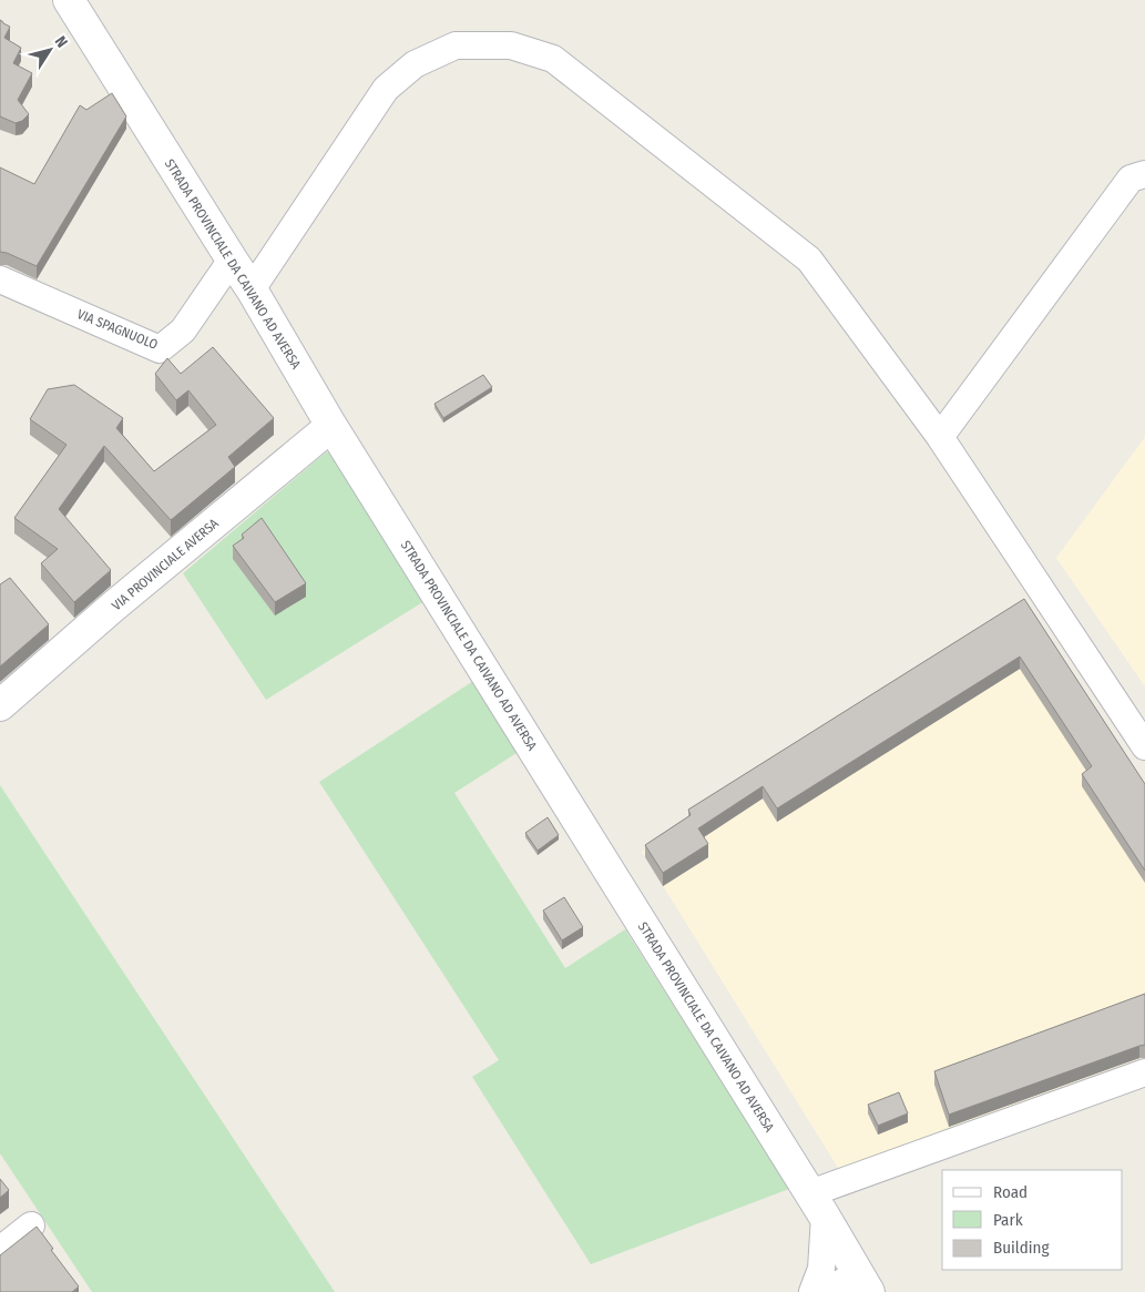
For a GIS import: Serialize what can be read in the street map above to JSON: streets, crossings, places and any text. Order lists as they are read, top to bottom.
{
  "streets": {
    "main road": ["STRADA PROVINCIALE DA CAIVANO AD AVERSA", "VIA PROVINCIALE AVERSA"],
    "street": ["VIA SPAGNUOLO"]
  },
  "crossings": [
    ["STRADA PROVINCIALE DA CAIVANO AD AVERSA", "VIA SPAGNUOLO"],
    ["STRADA PROVINCIALE DA CAIVANO AD AVERSA", "VIA PROVINCIALE AVERSA"]
  ],
  "legend": ["Road", "Park", "Building"],
  "north": "top right"
}
